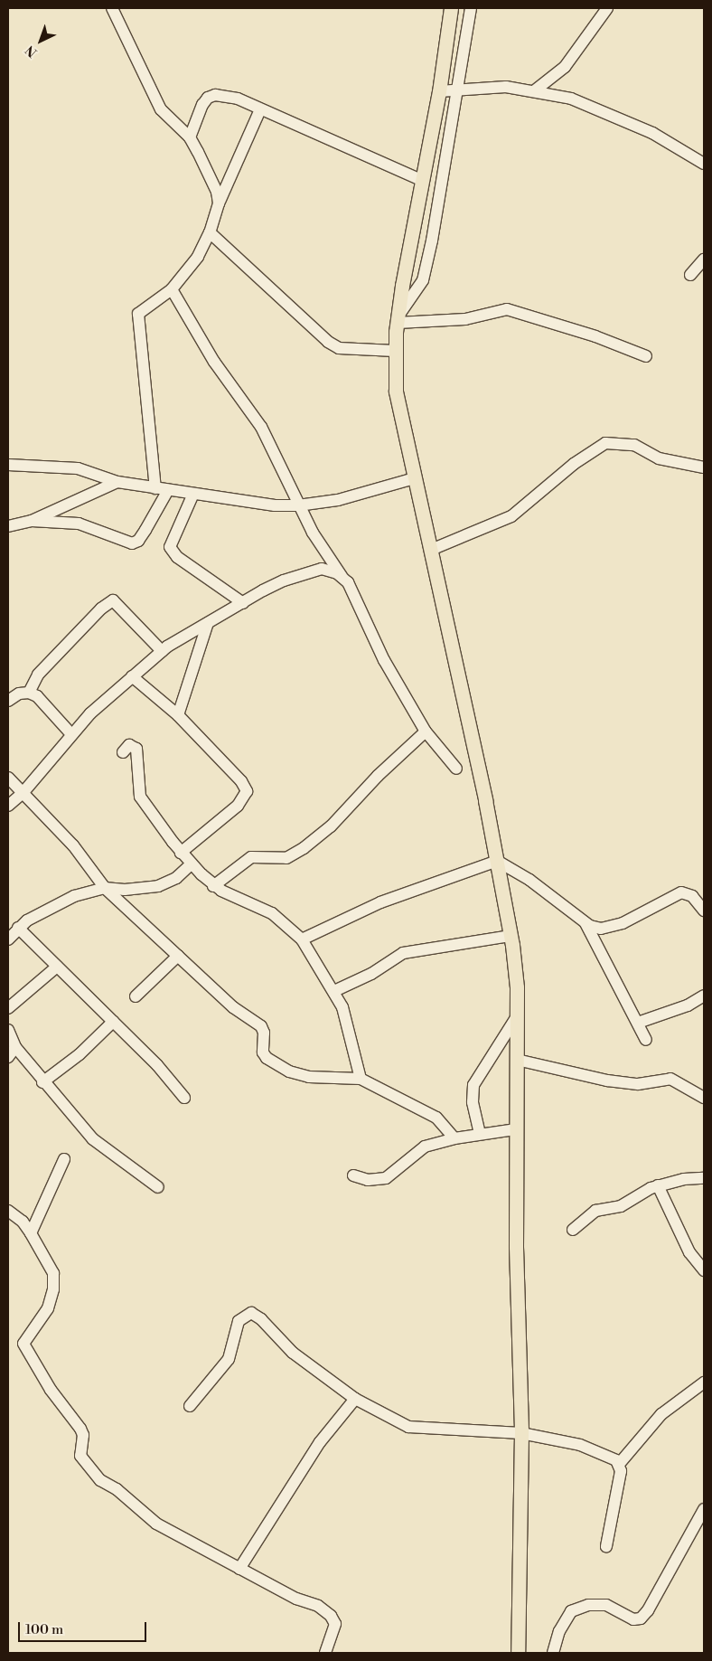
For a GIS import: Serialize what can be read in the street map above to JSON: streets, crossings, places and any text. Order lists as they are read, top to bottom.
{
  "scale_bar": "100 m",
  "north": "bottom left"
}
